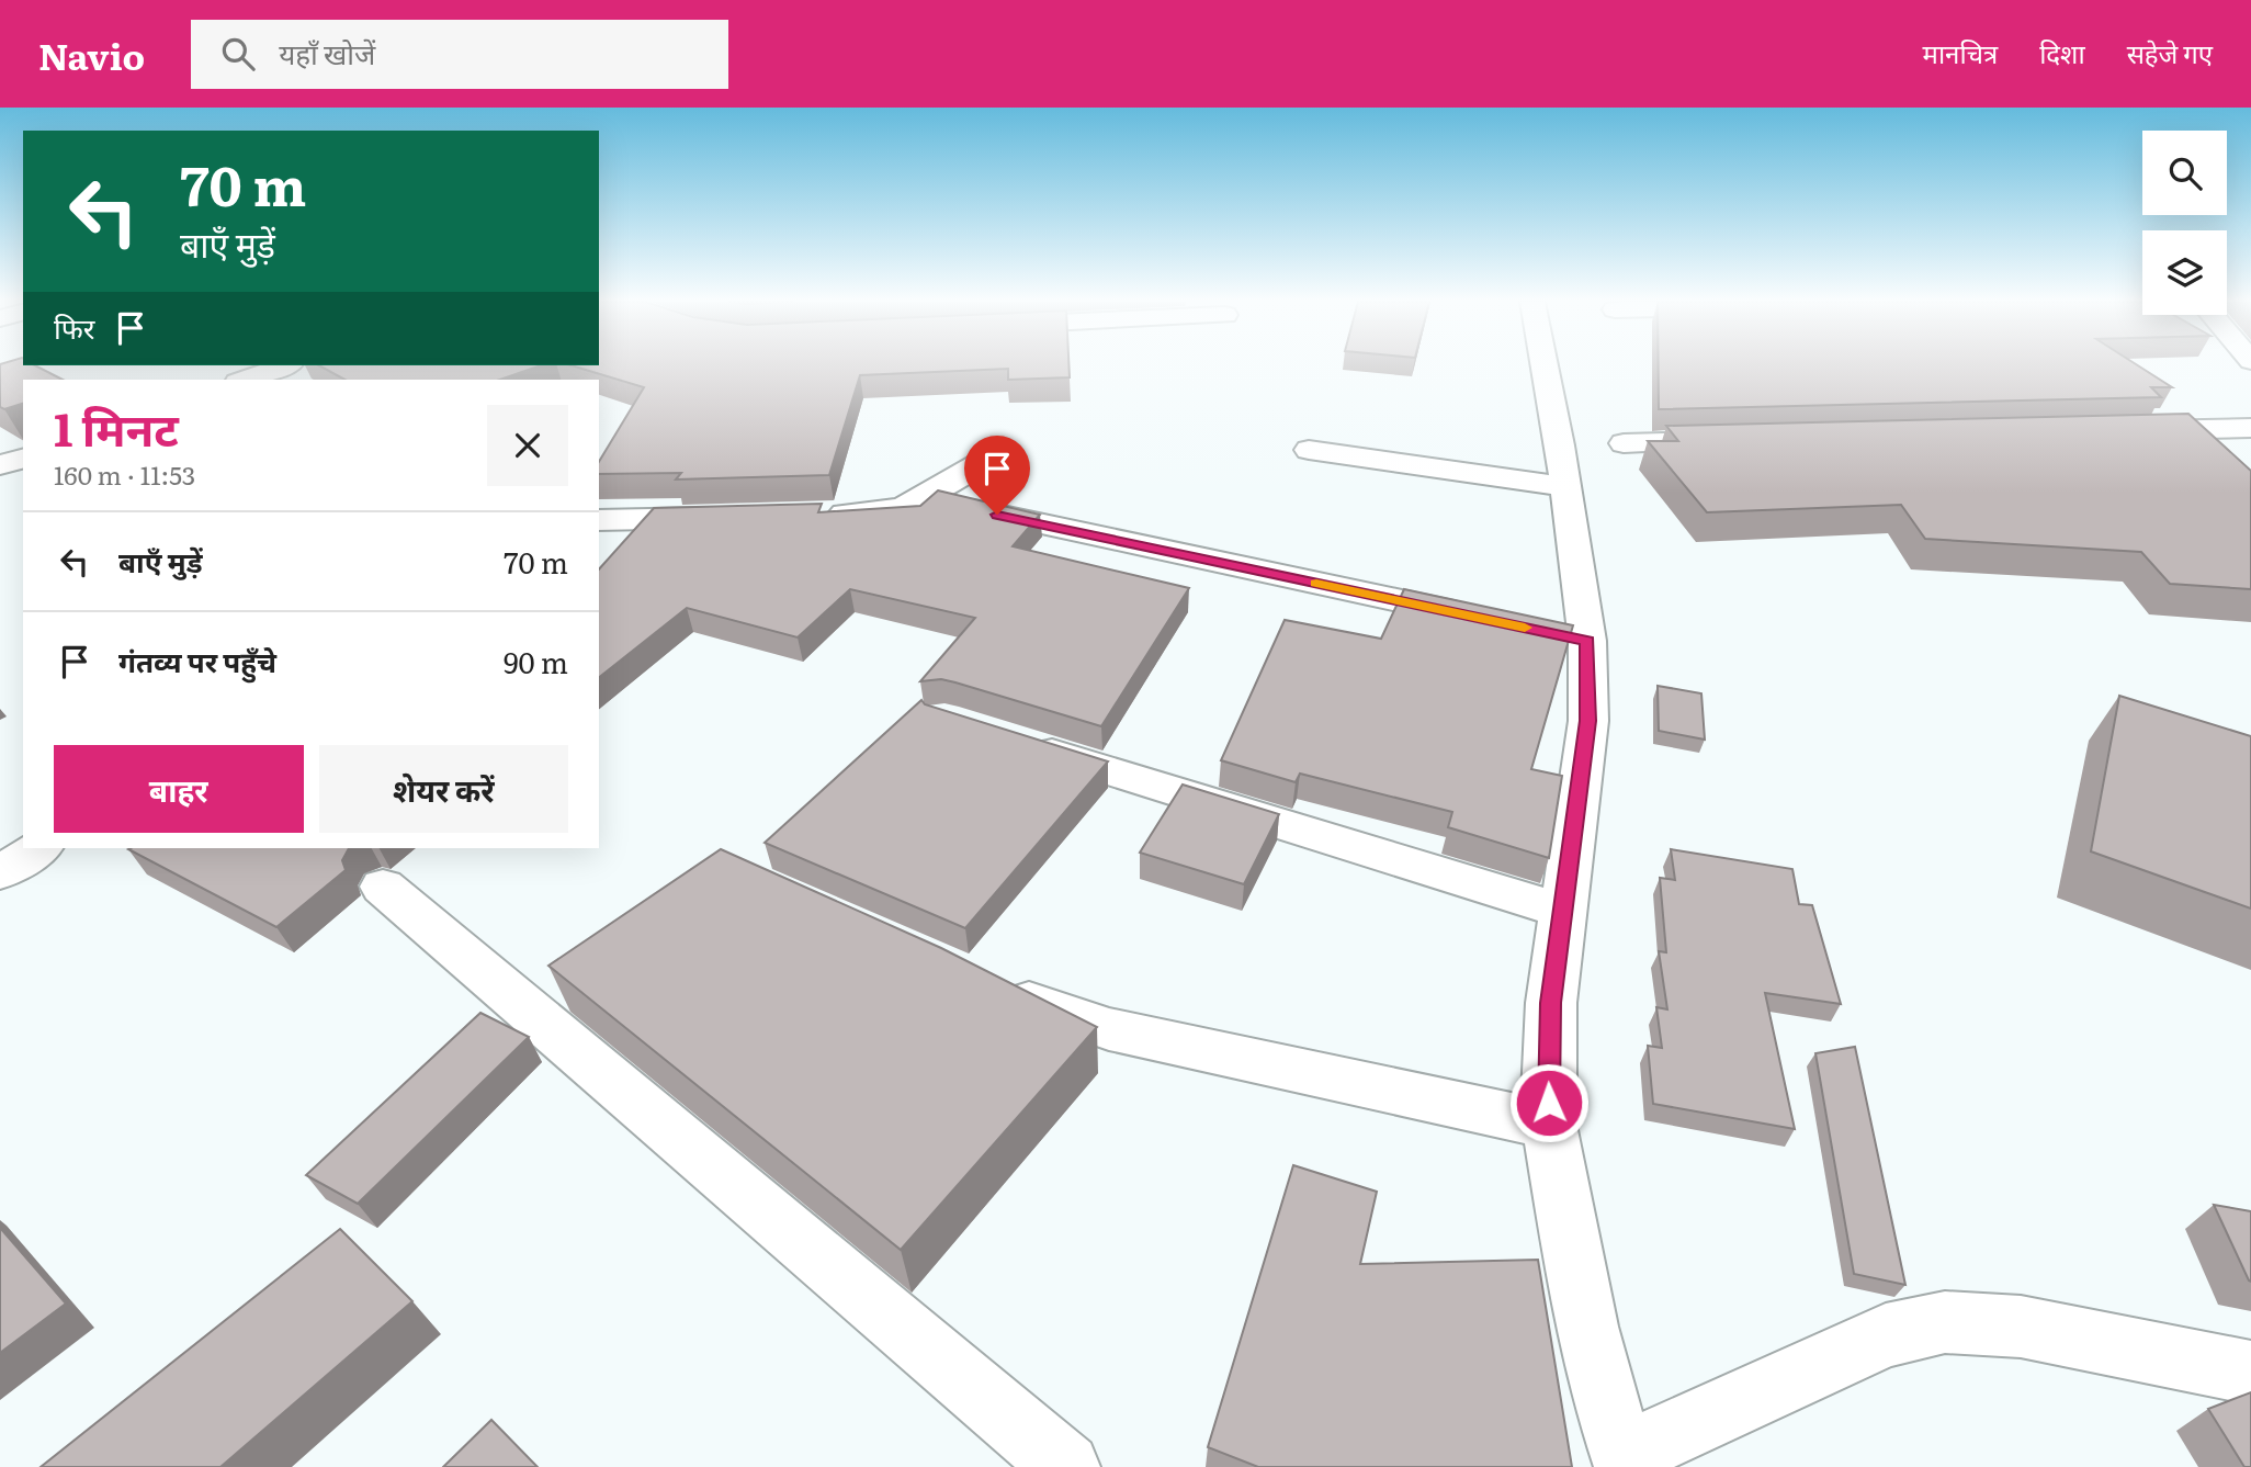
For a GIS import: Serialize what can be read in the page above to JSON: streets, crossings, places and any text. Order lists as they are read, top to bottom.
{
  "page": {
    "header": "Navio",
    "search": "यहाँ खोजें",
    "nav": ["मानचित्र", "दिशा", "सहेजे गए"],
    "turn": ["70 m", "बाएँ मुड़ें"],
    "then": "फिर",
    "heading": ["1 मिनट", "160 m · 11:53"],
    "list": [
      {
        "name": "बाएँ मुड़ें",
        "value": "70 m"
      },
      {
        "name": "गंतव्य पर पहुँचे",
        "value": "90 m"
      }
    ],
    "buttons": ["बाहर", "शेयर करें"]
  }
}
